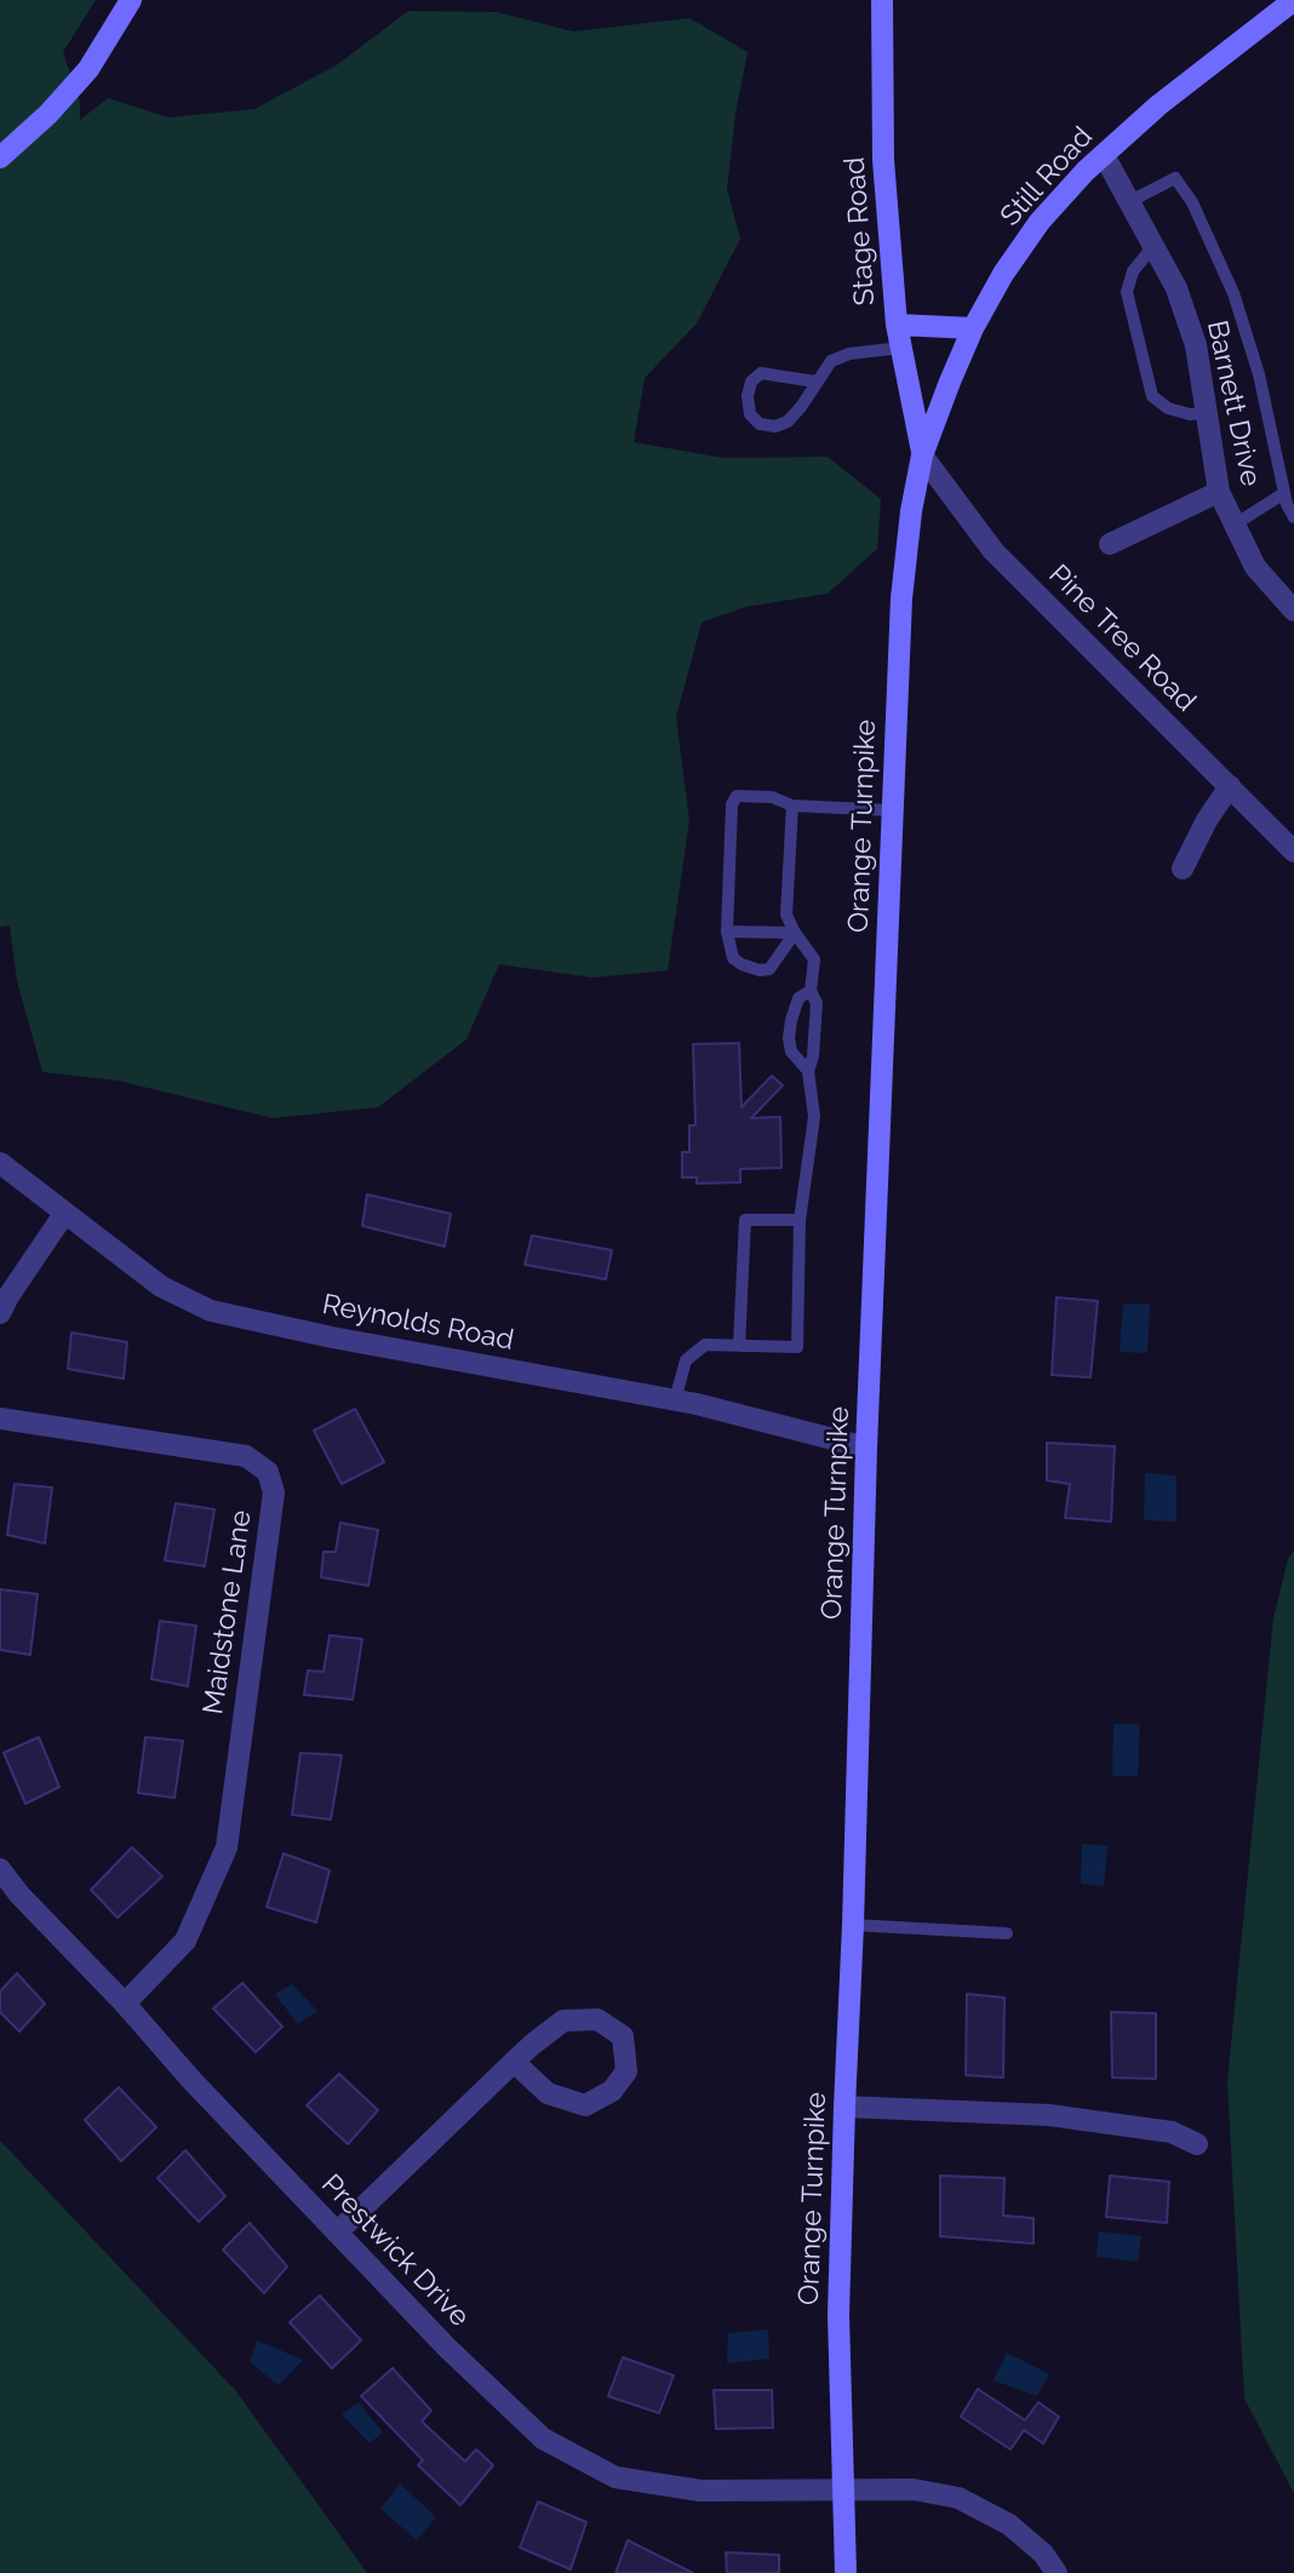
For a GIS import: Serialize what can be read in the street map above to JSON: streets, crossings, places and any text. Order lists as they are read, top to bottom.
{
  "streets": {
    "main road": ["Still Road", "Stage Road", "Orange Turnpike"],
    "street": [
      "Barnett Drive",
      "Pine Tree Road",
      "Reynolds Road",
      "Maidstone Lane",
      "Prestwick Drive"
    ]
  },
  "crossings": [
    ["Still Road", "Stage Road"],
    ["Still Road", "Barnett Drive"],
    ["Still Road", "Pine Tree Road"],
    ["Still Road", "Orange Turnpike"],
    ["Stage Road", "Pine Tree Road"],
    ["Stage Road", "Orange Turnpike"],
    ["Pine Tree Road", "Orange Turnpike"],
    ["Orange Turnpike", "Reynolds Road"],
    ["Orange Turnpike", "Prestwick Drive"],
    ["Maidstone Lane", "Prestwick Drive"]
  ]
}
